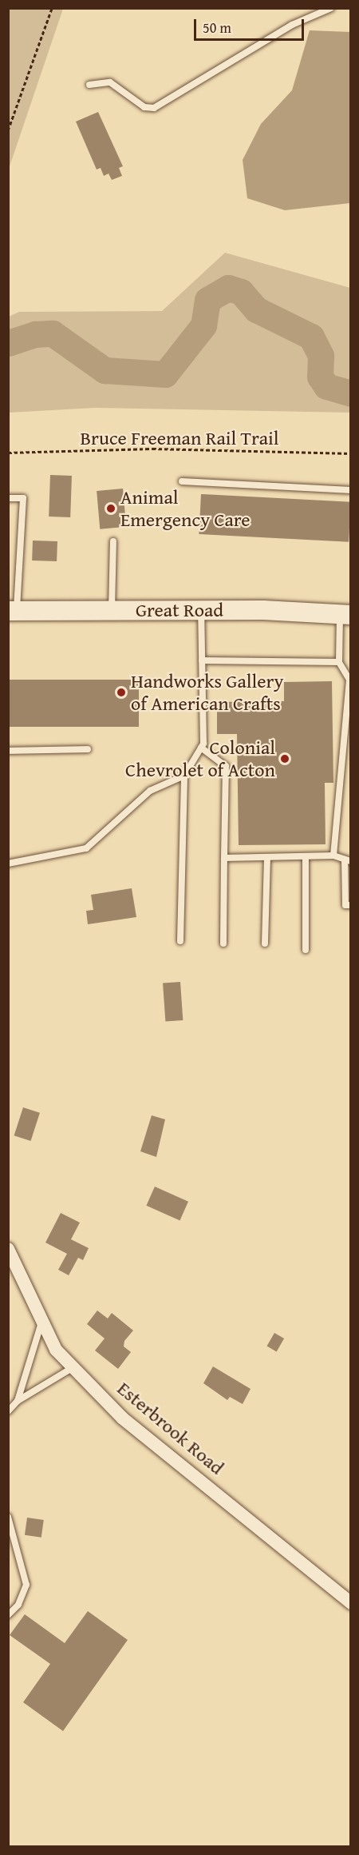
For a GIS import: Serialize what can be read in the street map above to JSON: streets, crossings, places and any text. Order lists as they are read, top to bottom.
{
  "streets": {
    "main road": ["Great Road"],
    "street": ["Esterbrook Road"],
    "path": ["Bruce Freeman Rail Trail"]
  },
  "places": ["Animal Emergency Care", "Handworks Gallery of American Crafts", "Colonial Chevrolet of Acton"],
  "scale_bar": "50 m"
}
